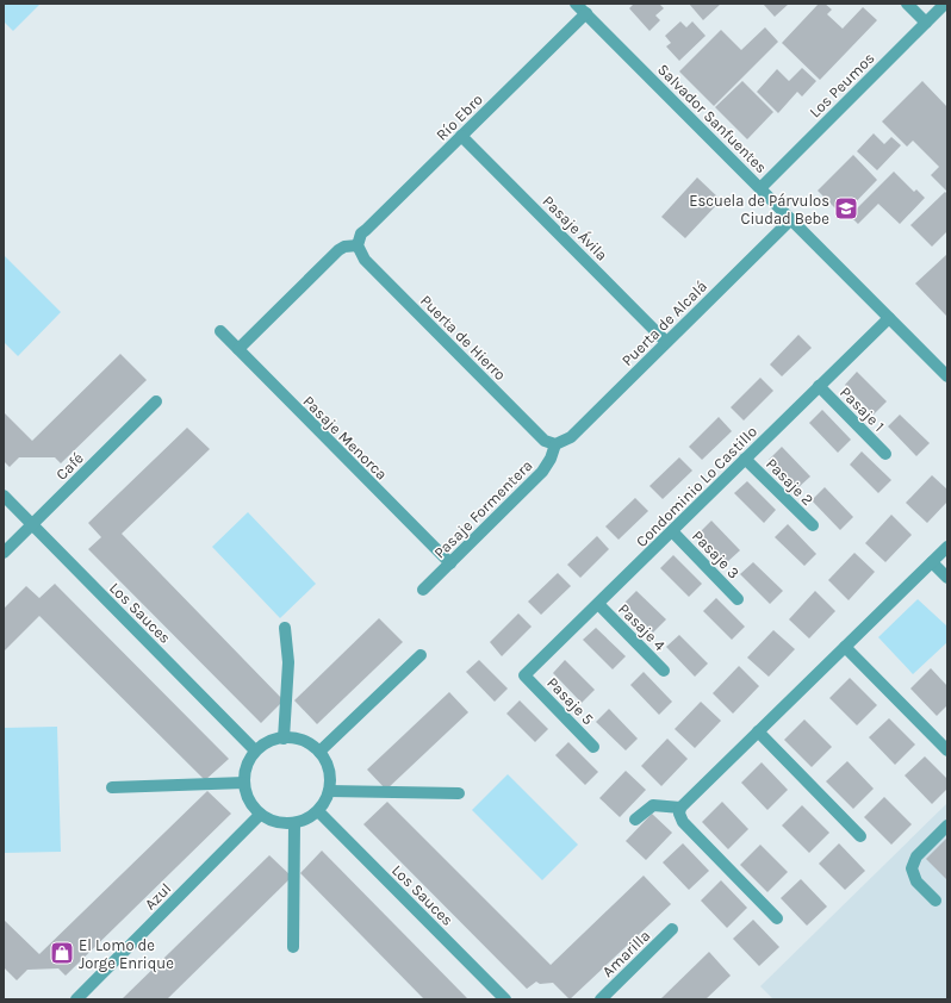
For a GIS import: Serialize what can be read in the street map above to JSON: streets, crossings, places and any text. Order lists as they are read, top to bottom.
{
  "streets": {
    "street": [
      "Los Peumos",
      "Río Ebro",
      "Salvador Sanfuentes",
      "Pasaje Ávila",
      "Puerta de Alcalá",
      "Puerta de Hierro",
      "Pasaje 1",
      "Pasaje Menorca",
      "Café",
      "Pasaje 2",
      "Condominio Lo Castillo",
      "Pasaje Formentera",
      "Pasaje 3",
      "Los Sauces",
      "Pasaje 4",
      "Pasaje 5",
      "Azul",
      "Amarilla"
    ]
  },
  "crossings": [
    ["Los Peumos", "Salvador Sanfuentes"],
    ["Río Ebro", "Salvador Sanfuentes"],
    ["Río Ebro", "Pasaje Ávila"],
    ["Río Ebro", "Puerta de Hierro"],
    ["Salvador Sanfuentes", "Puerta de Alcalá"],
    ["Salvador Sanfuentes", "Condominio Lo Castillo"],
    ["Pasaje Ávila", "Puerta de Alcalá"],
    ["Puerta de Alcalá", "Puerta de Hierro"],
    ["Puerta de Alcalá", "Pasaje Formentera"],
    ["Puerta de Hierro", "Pasaje Formentera"],
    ["Pasaje 1", "Condominio Lo Castillo"],
    ["Pasaje Menorca", "Pasaje Formentera"],
    ["Café", "Los Sauces"],
    ["Pasaje 2", "Condominio Lo Castillo"],
    ["Condominio Lo Castillo", "Pasaje 3"],
    ["Condominio Lo Castillo", "Pasaje 4"],
    ["Condominio Lo Castillo", "Pasaje 5"],
    ["Los Sauces", "Azul"]
  ],
  "places": {
    "school or university": ["Escuela de Párvulos Ciudad Bebe"],
    "shop": ["El Lomo de Jorge Enrique"]
  }
}
